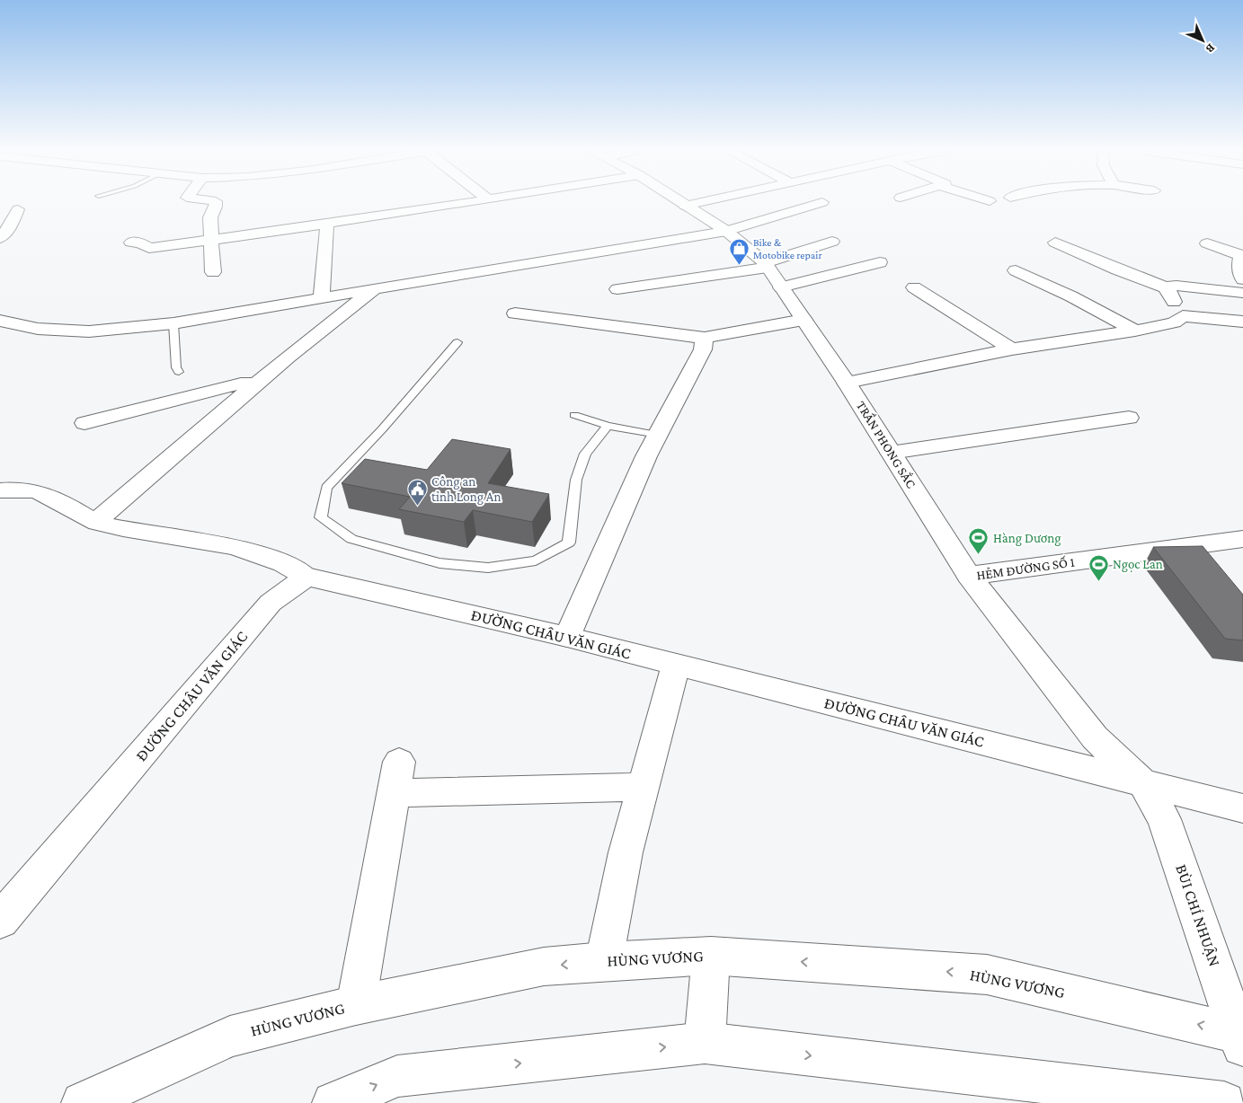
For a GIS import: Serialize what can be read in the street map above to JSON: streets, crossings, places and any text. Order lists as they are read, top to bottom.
{
  "streets": {
    "street": [
      "TRẦN PHONG SẮC",
      "HẺM ĐƯỜNG SỐ 1",
      "ĐƯỜNG CHÂU VĂN GIÁC",
      "BÙI CHÍ NHUẬN",
      "HÙNG VƯƠNG"
    ]
  },
  "crossings": [
    ["TRẦN PHONG SẮC", "HẺM ĐƯỜNG SỐ 1"],
    ["TRẦN PHONG SẮC", "ĐƯỜNG CHÂU VĂN GIÁC"],
    ["TRẦN PHONG SẮC", "BÙI CHÍ NHUẬN"],
    ["ĐƯỜNG CHÂU VĂN GIÁC", "BÙI CHÍ NHUẬN"],
    ["BÙI CHÍ NHUẬN", "HÙNG VƯƠNG"]
  ],
  "places": {
    "shop": ["Bike & Motobike repair"],
    "public building": ["Công an tỉnh Long An"],
    "sports": ["Hàng Dương", "Ngọc Lan"]
  },
  "north": "bottom right"
}
